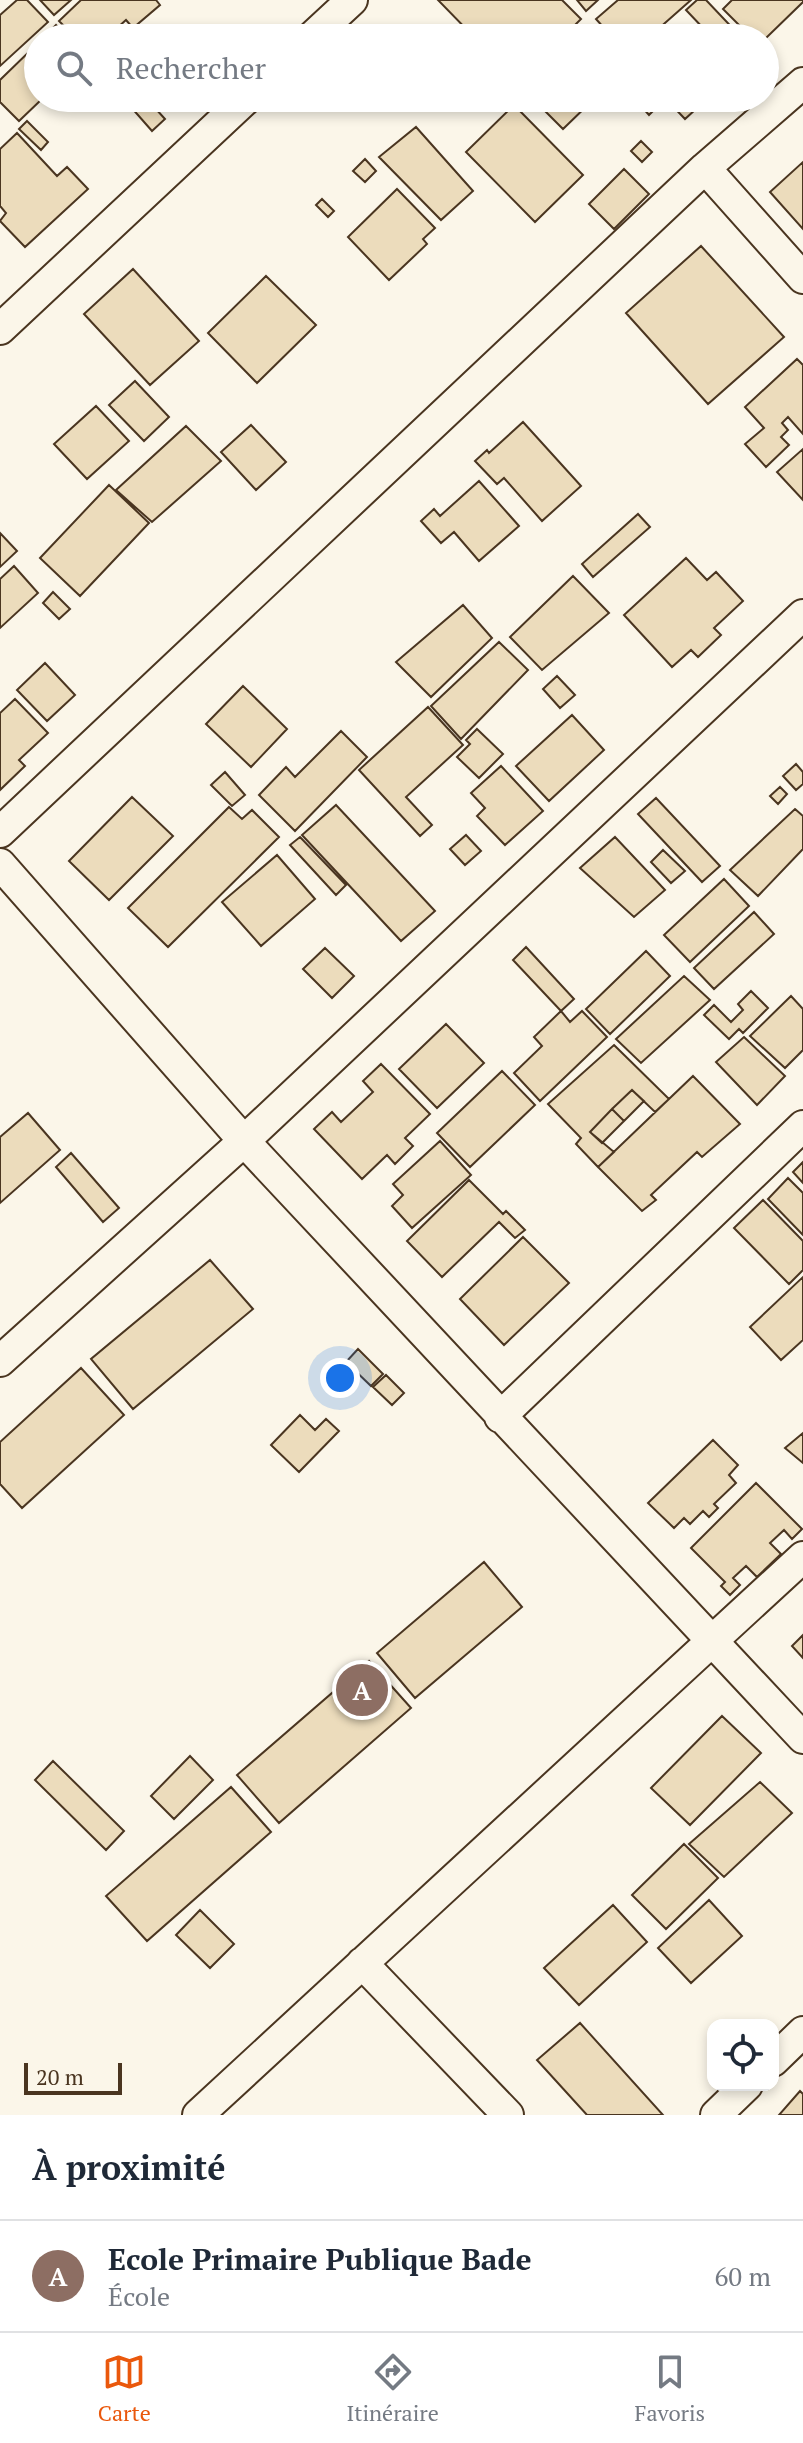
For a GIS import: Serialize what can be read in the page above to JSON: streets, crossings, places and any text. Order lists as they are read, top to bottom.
{
  "scale_bar": "20 m",
  "page": {
    "search": "Rechercher",
    "pins": "A",
    "scale": "20 m",
    "heading": "À proximité",
    "list": [
      {
        "mark": "A",
        "name": "Ecole Primaire Publique Bade",
        "note": "École",
        "value": "60 m"
      }
    ],
    "nav": ["Carte", "Itinéraire", "Favoris"]
  }
}
